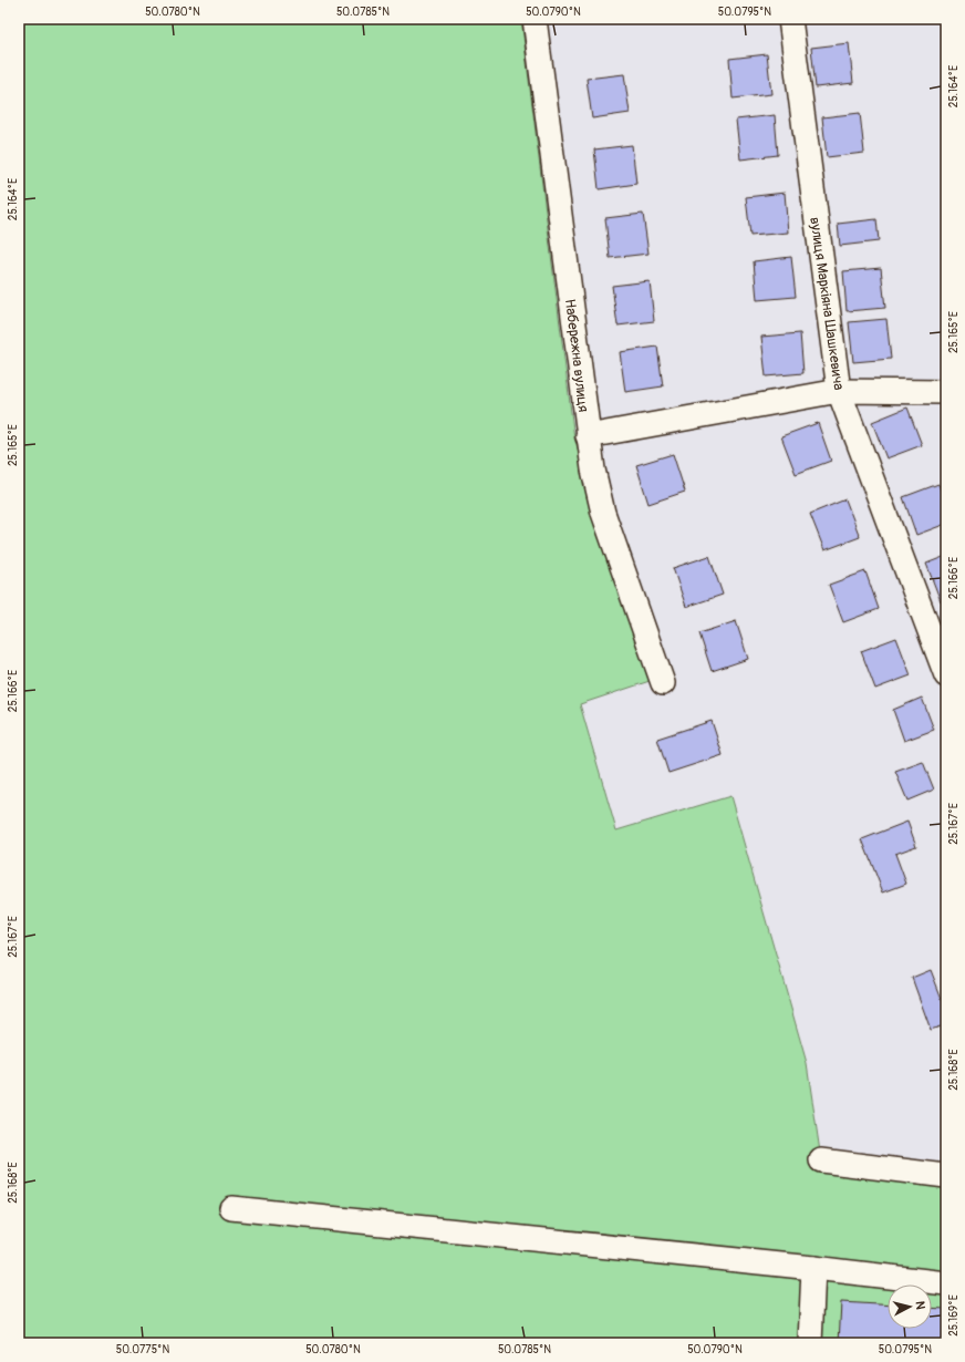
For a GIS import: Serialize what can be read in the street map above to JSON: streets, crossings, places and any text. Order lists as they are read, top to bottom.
{
  "streets": {
    "street": ["вулиця Маркіяна Шашкевича", "Набережна вулиця"]
  },
  "north": "right",
  "coordinates": [
    "50.0780°N",
    "50.0785°N",
    "50.0790°N",
    "50.0795°N",
    "25.164°E",
    "25.165°E",
    "25.166°E",
    "25.167°E",
    "25.168°E",
    "25.169°E",
    "50.0775°N"
  ]
}
